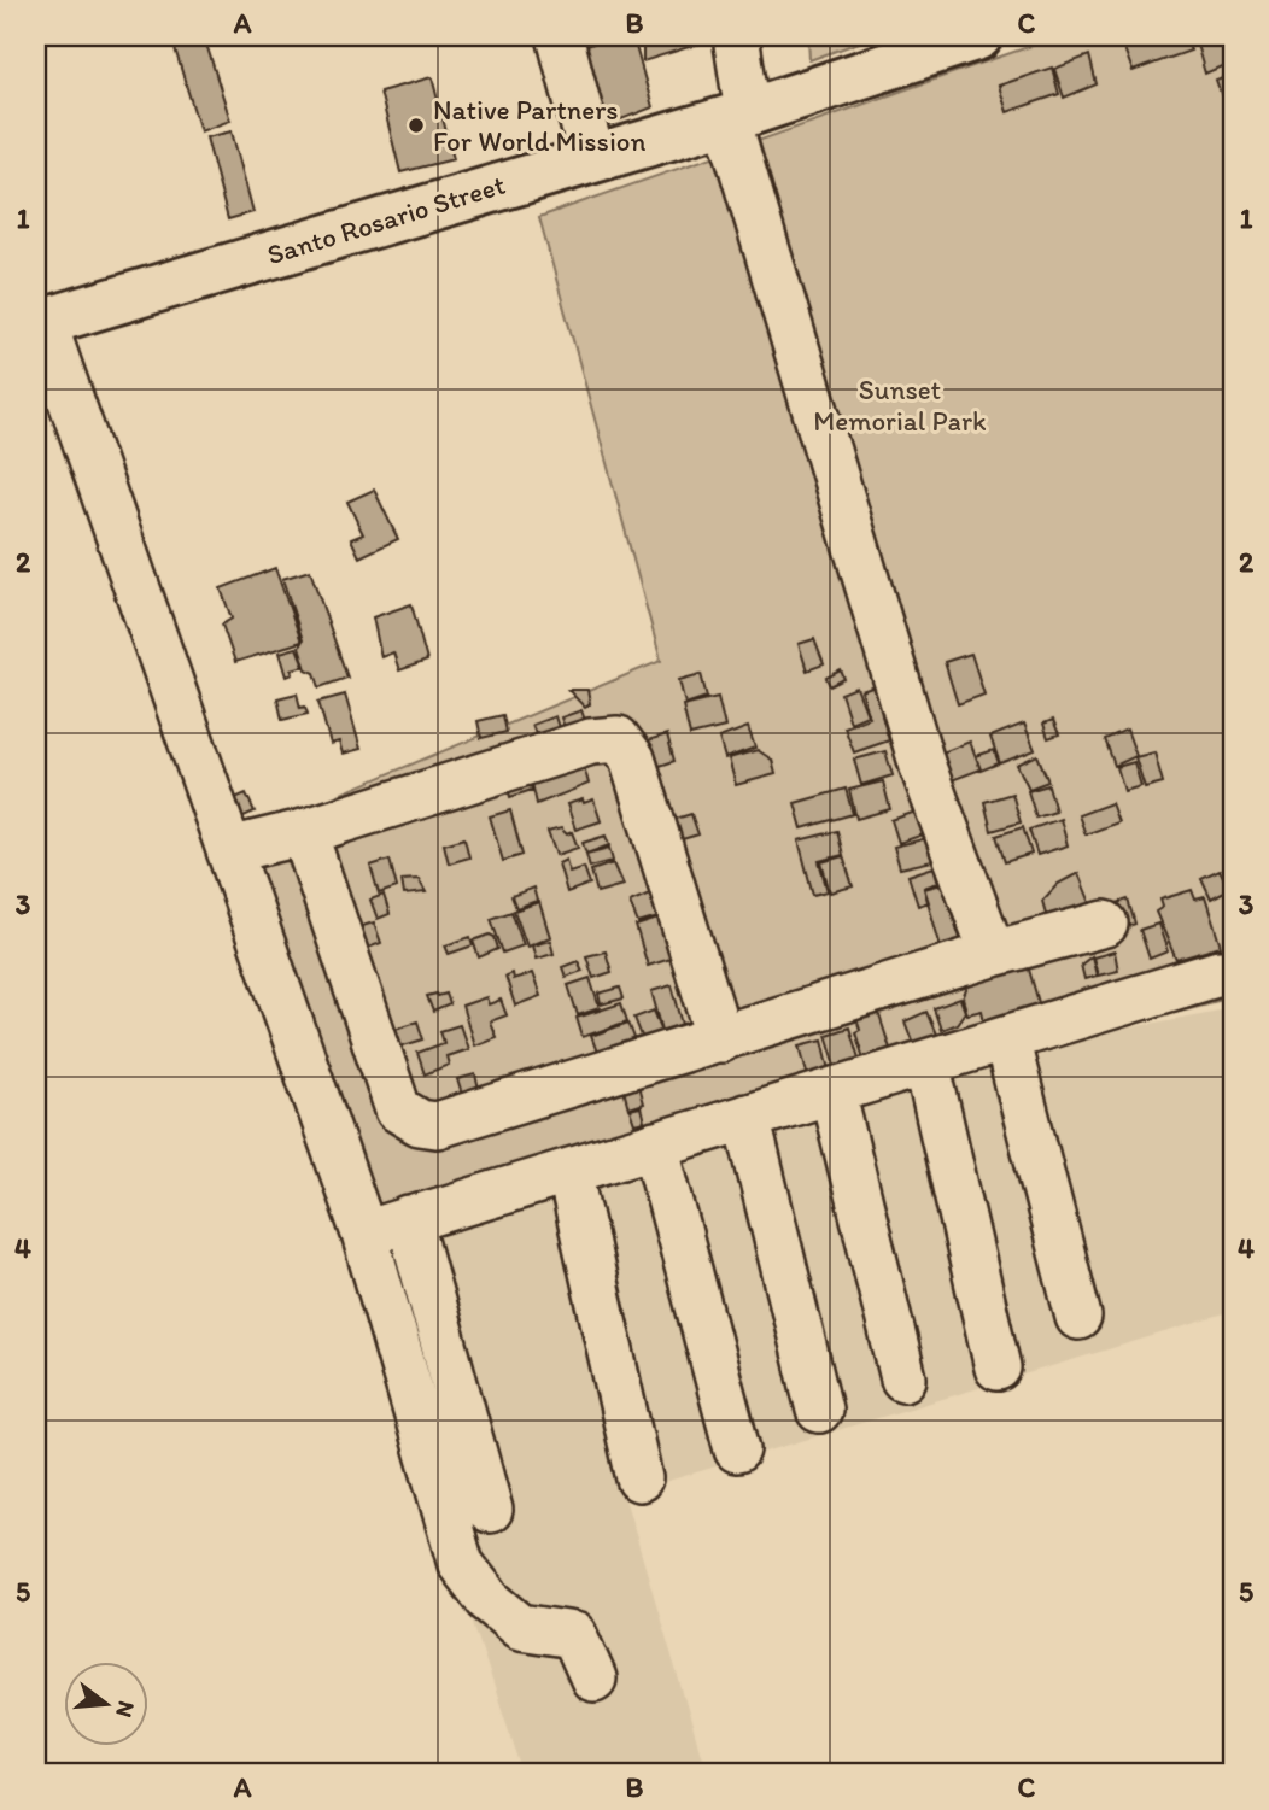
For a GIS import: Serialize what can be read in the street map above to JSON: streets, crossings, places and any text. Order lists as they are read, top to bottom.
{
  "streets": {
    "main road": ["Santo Rosario Street"]
  },
  "parks": ["Sunset Memorial Park"],
  "places": ["Native Partners For World Mission"],
  "north": "right",
  "grid": {
    "columns": ["A", "B", "C"],
    "rows": [
      "1",
      "2",
      "3",
      "4",
      "5"
    ]
  }
}
